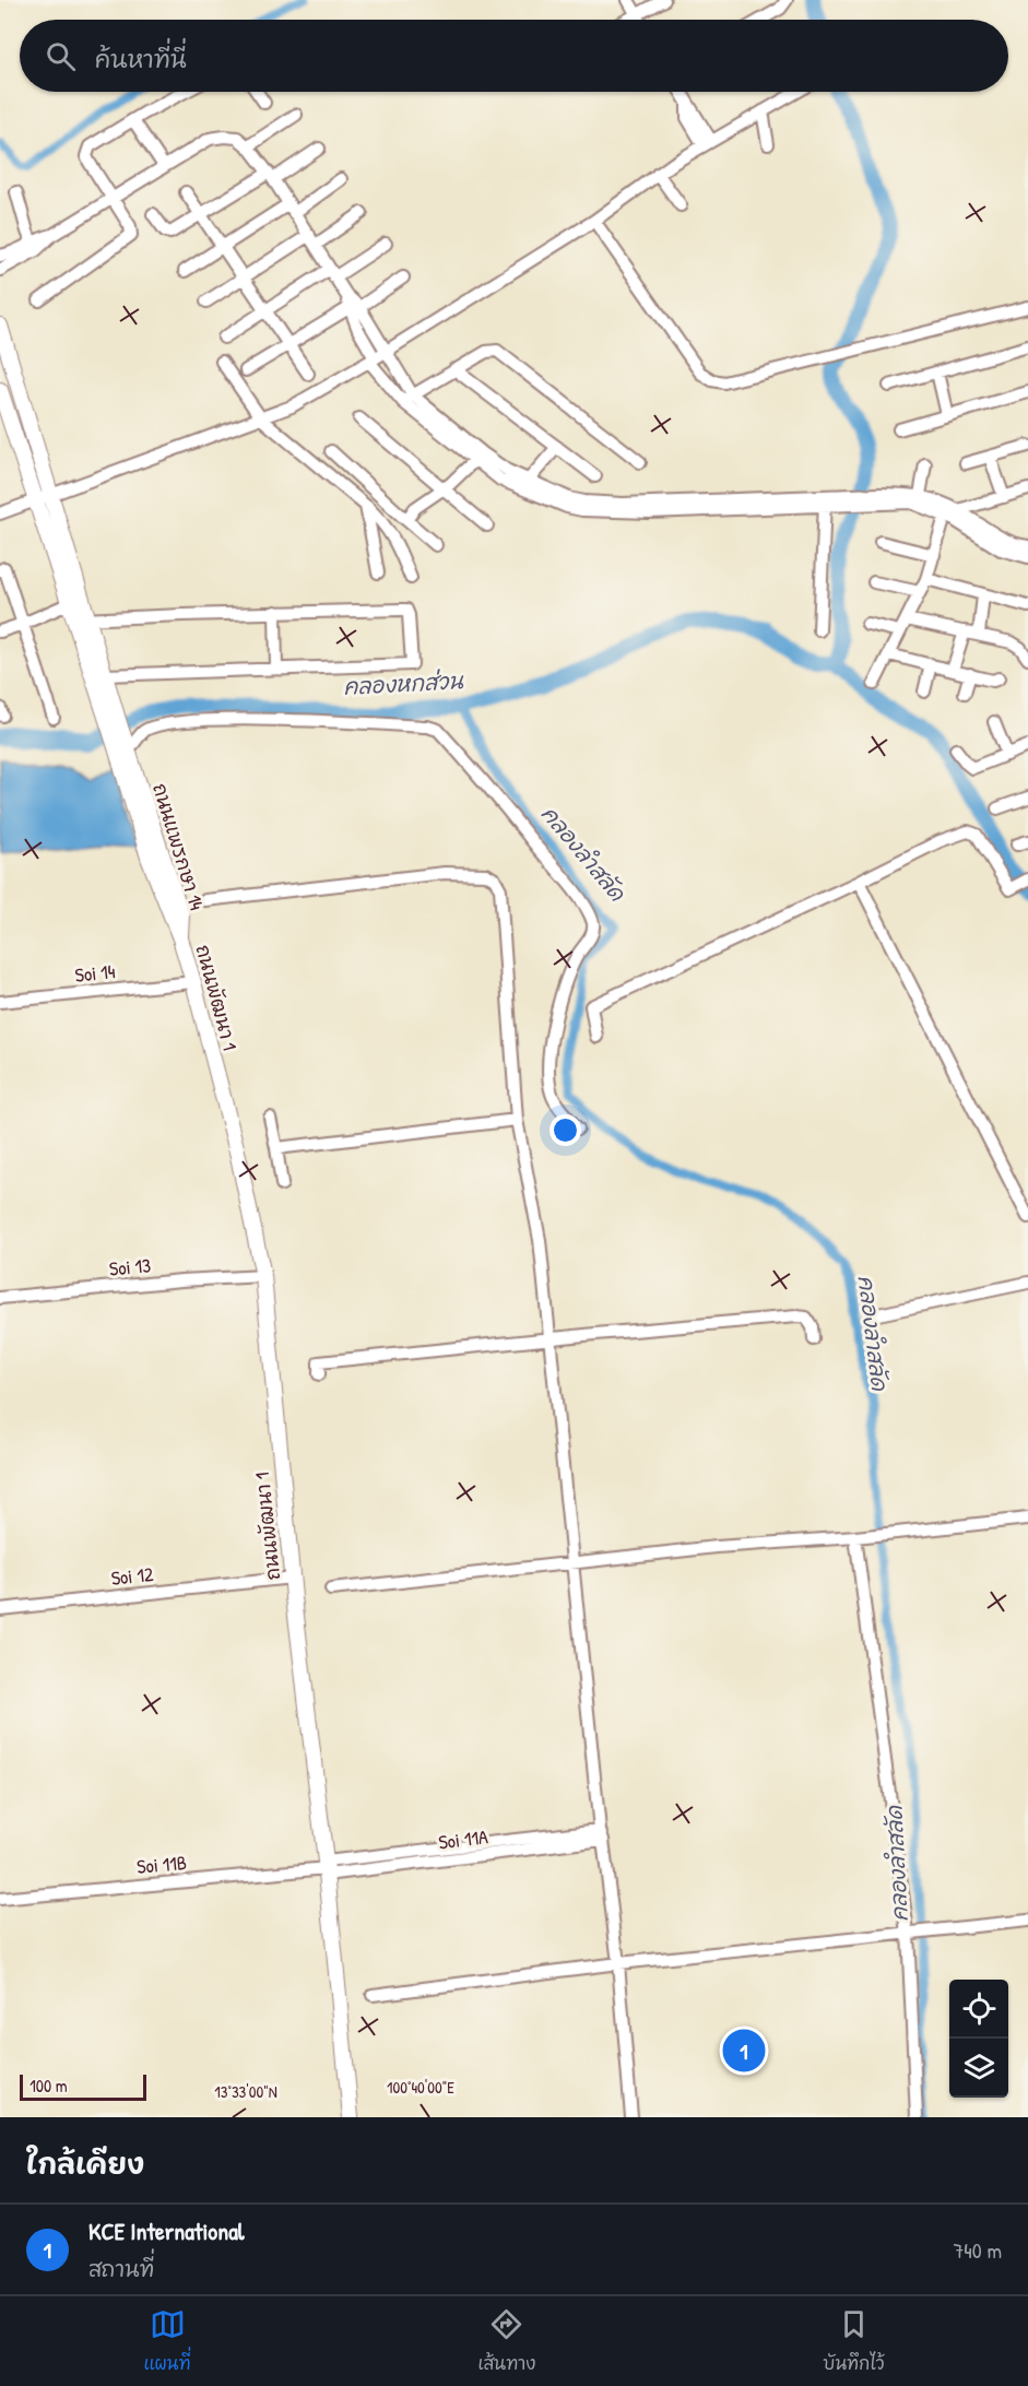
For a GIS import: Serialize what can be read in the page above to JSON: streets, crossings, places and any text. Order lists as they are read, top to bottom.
{
  "streets": {
    "main road": ["ถนนแพรกษา 14", "ถนนพัฒนา 1"],
    "street": [
      "Soi 14",
      "Soi 13",
      "Soi 12",
      "Soi 11B"
    ]
  },
  "crossings": [
    ["ถนนแพรกษา 14", "ถนนพัฒนา 1"],
    ["Soi 14", "ถนนพัฒนา 1"],
    ["ถนนพัฒนา 1", "Soi 13"],
    ["ถนนพัฒนา 1", "Soi 12"],
    ["ถนนพัฒนา 1", "Soi 11B"]
  ],
  "water": ["คลองหกส่วน", "คลองลำสลัด"],
  "scale_bar": "100 m",
  "page": {
    "search": "ค้นหาที่นี่",
    "pins": "1",
    "scale": "100 m",
    "heading": "ใกล้เคียง",
    "list": [
      {
        "mark": "1",
        "name": "KCE International",
        "note": "สถานที่",
        "value": "740 m"
      }
    ],
    "nav": ["แผนที่", "เส้นทาง", "บันทึกไว้"]
  },
  "coordinates": ["100°40'00\"E", "13°33'00\"N"]
}
